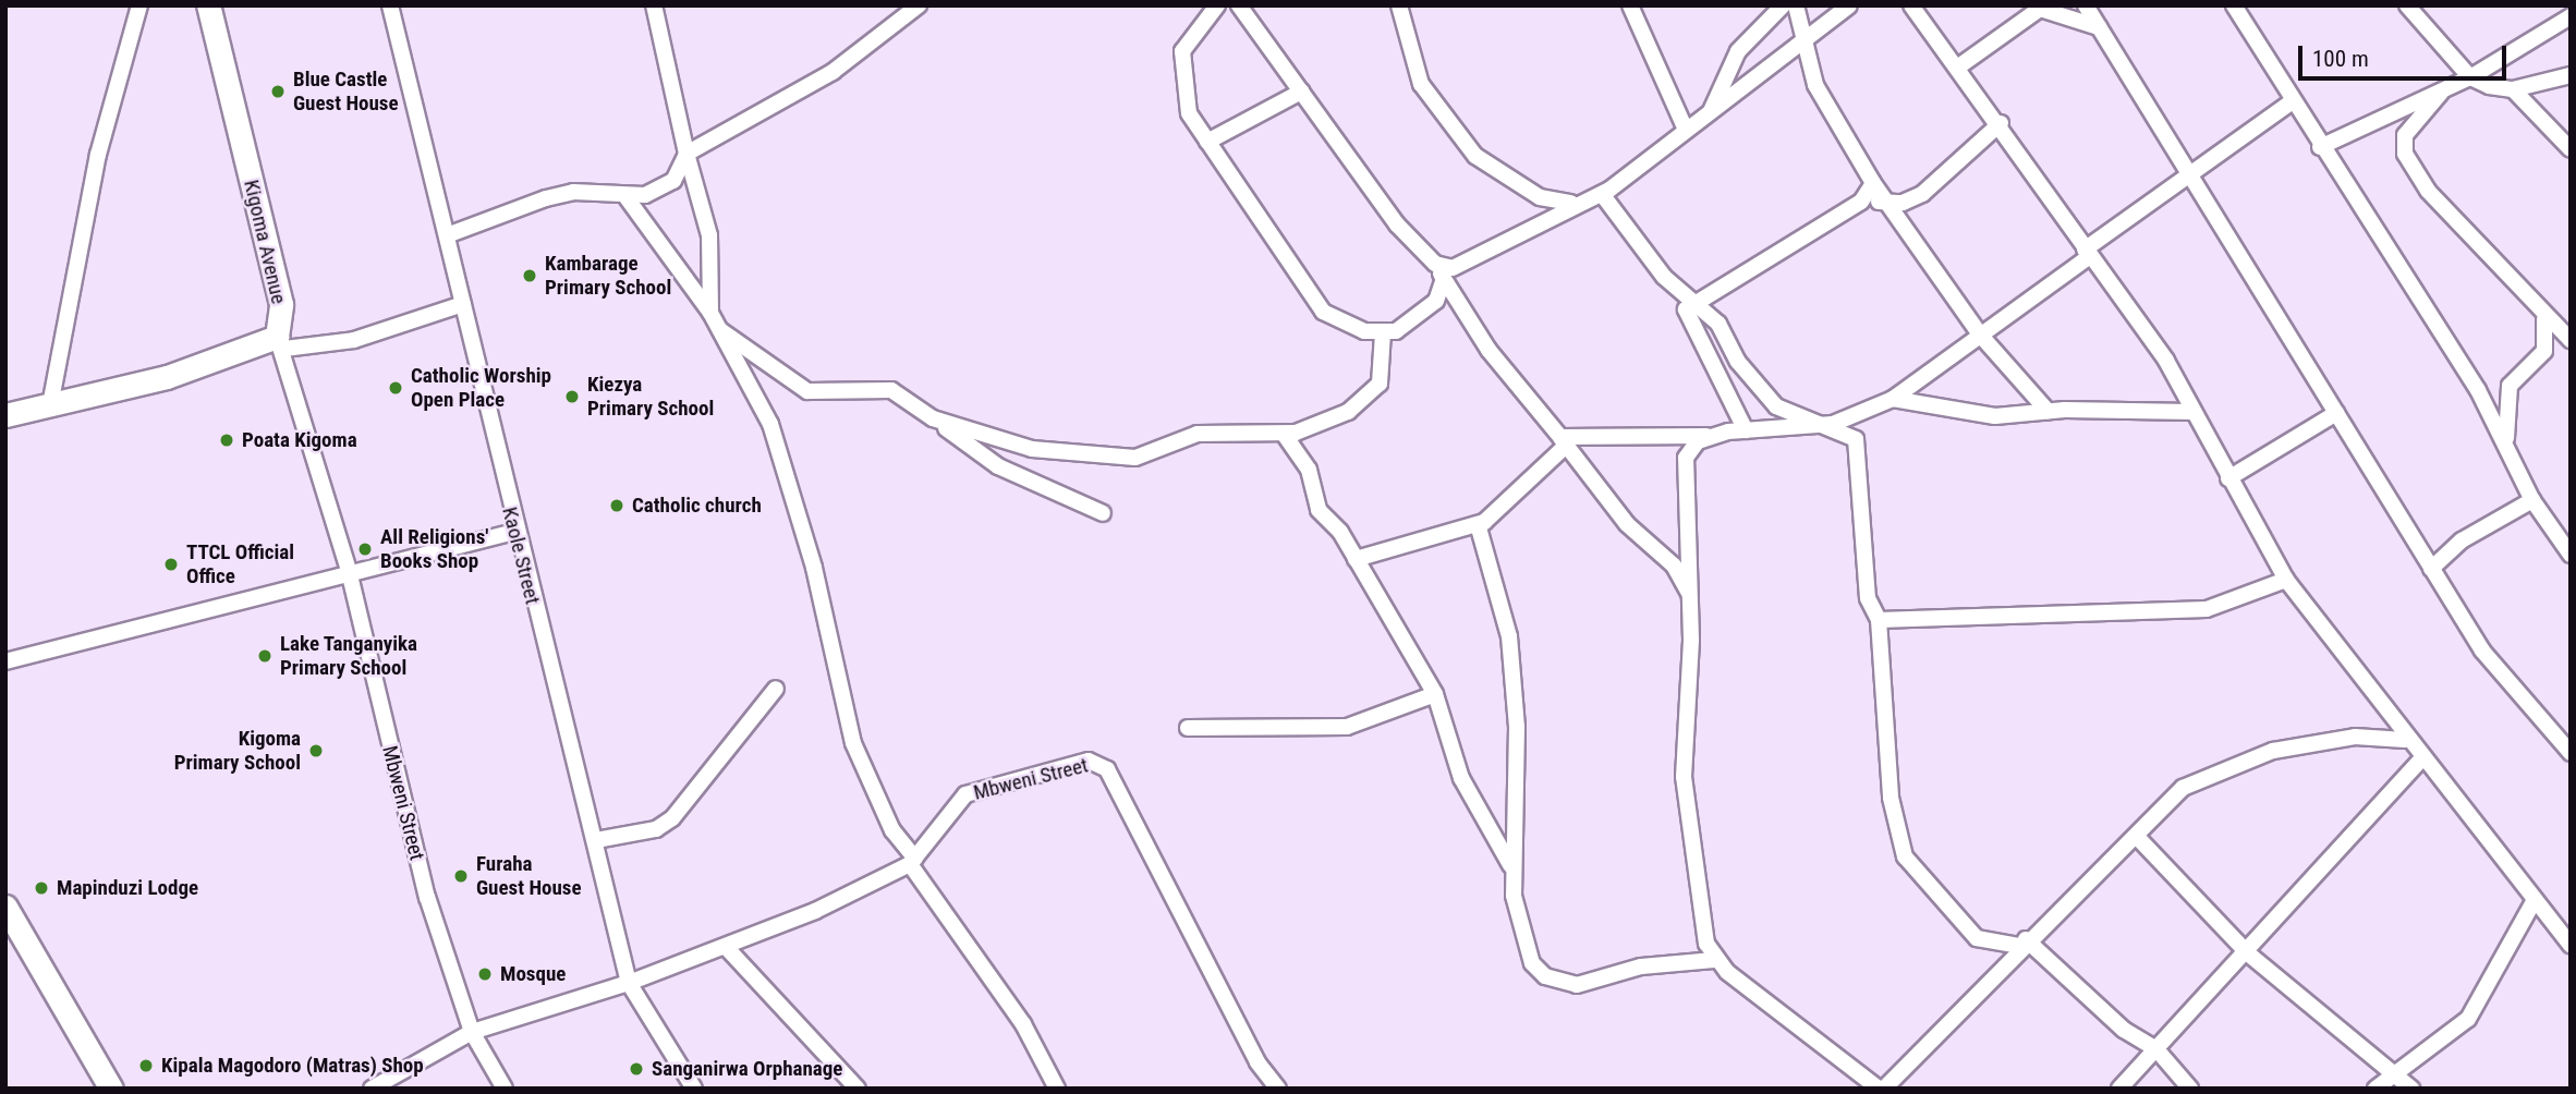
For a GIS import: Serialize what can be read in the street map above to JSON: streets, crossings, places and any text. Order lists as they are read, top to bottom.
{
  "streets": {
    "main road": ["Kigoma Avenue"],
    "street": ["Kaole Street", "Mbweni Street"]
  },
  "crossings": [
    ["Kigoma Avenue", "Mbweni Street"]
  ],
  "places": [
    "Blue Castle Guest House",
    "Kambarage Primary School",
    "Catholic Worship Open Place",
    "Kiezya Primary School",
    "Poata Kigoma",
    "Catholic church",
    "All Religions' Books Shop",
    "TTCL Official Office",
    "Lake Tanganyika Primary School",
    "Kigoma Primary School",
    "Furaha Guest House",
    "Mapinduzi Lodge",
    "Mosque",
    "Kipala Magodoro (Matras) Shop",
    "Sanganirwa Orphanage"
  ],
  "scale_bar": "100 m"
}
